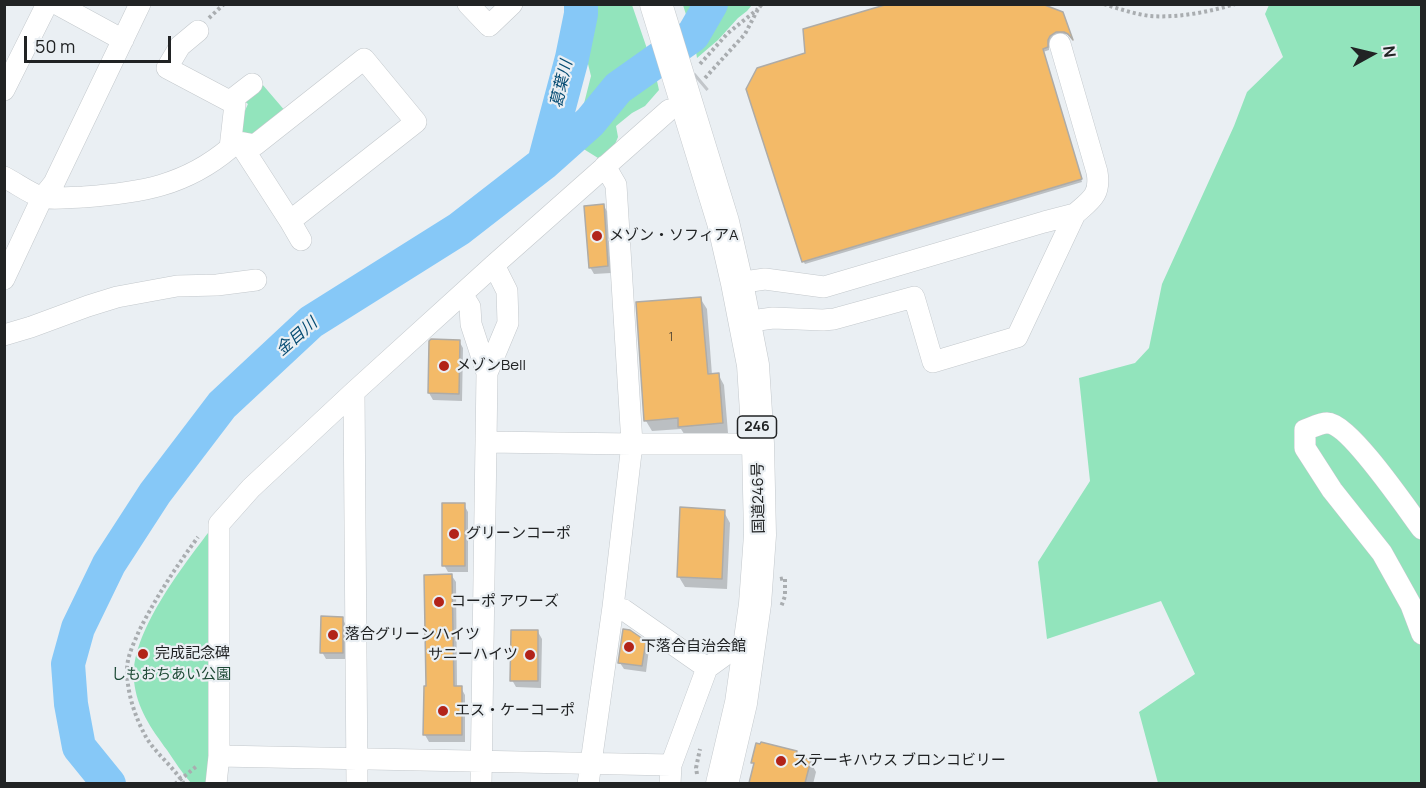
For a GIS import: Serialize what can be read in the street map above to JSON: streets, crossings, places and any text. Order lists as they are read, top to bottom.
{
  "streets": {
    "highway": ["246", "国道246号"]
  },
  "crossings": [
    ["246", "国道246号"]
  ],
  "water": ["葛葉川", "金目川"],
  "parks": ["しもおちあい公園"],
  "places": [
    "メゾン・ソフィアA",
    "メゾンBell",
    "グリーンコーポ",
    "コーポ アワーズ",
    "落合グリーンハイツ",
    "下落合自治会館",
    "完成記念碑",
    "サニーハイツ",
    "エス・ケーコーポ",
    "ステーキハウス ブロンコビリー"
  ],
  "house_numbers": ["1"],
  "scale_bar": "50 m",
  "north": "right"
}
